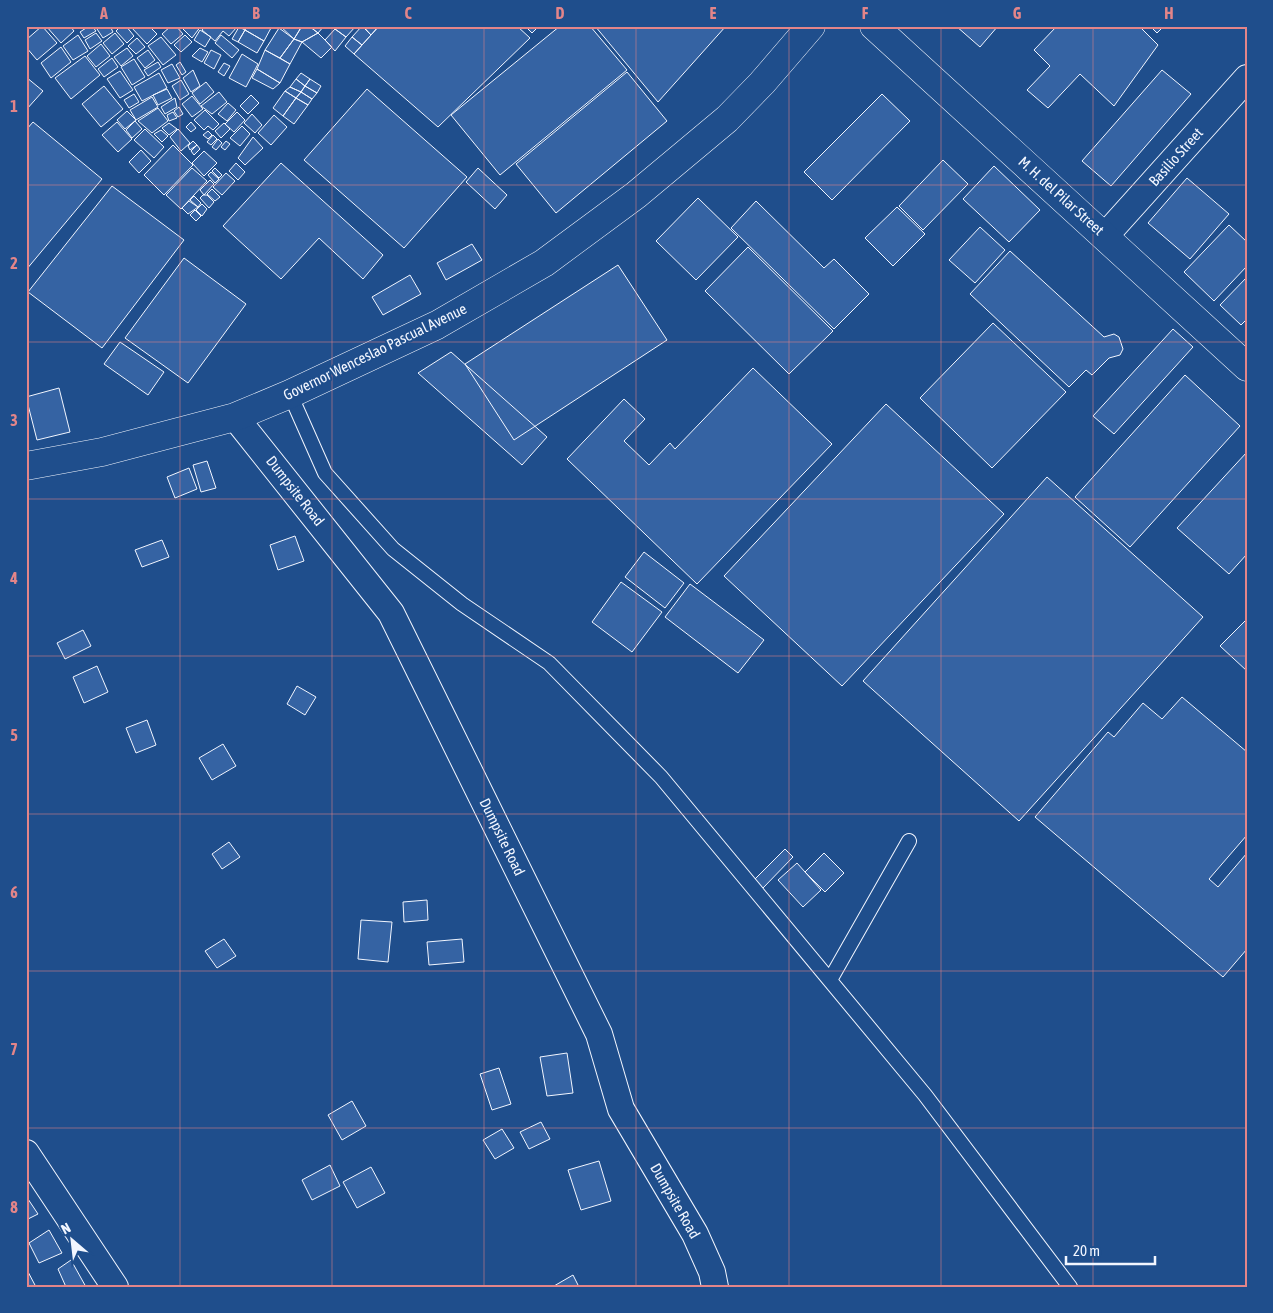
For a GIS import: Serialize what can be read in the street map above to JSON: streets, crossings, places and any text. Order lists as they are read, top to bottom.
{
  "streets": {
    "main road": ["M. H. del Pilar Street", "Governor Wenceslao Pascual Avenue"],
    "street": ["Basilio Street", "Dumpsite Road"]
  },
  "crossings": [
    ["Basilio Street", "M. H. del Pilar Street"],
    ["Governor Wenceslao Pascual Avenue", "Dumpsite Road"]
  ],
  "scale_bar": "20 m",
  "north": "top left",
  "grid": {
    "columns": [
      "A",
      "B",
      "C",
      "D",
      "E",
      "F",
      "G",
      "H"
    ],
    "rows": [
      "1",
      "2",
      "3",
      "4",
      "5",
      "6",
      "7",
      "8"
    ]
  }
}
